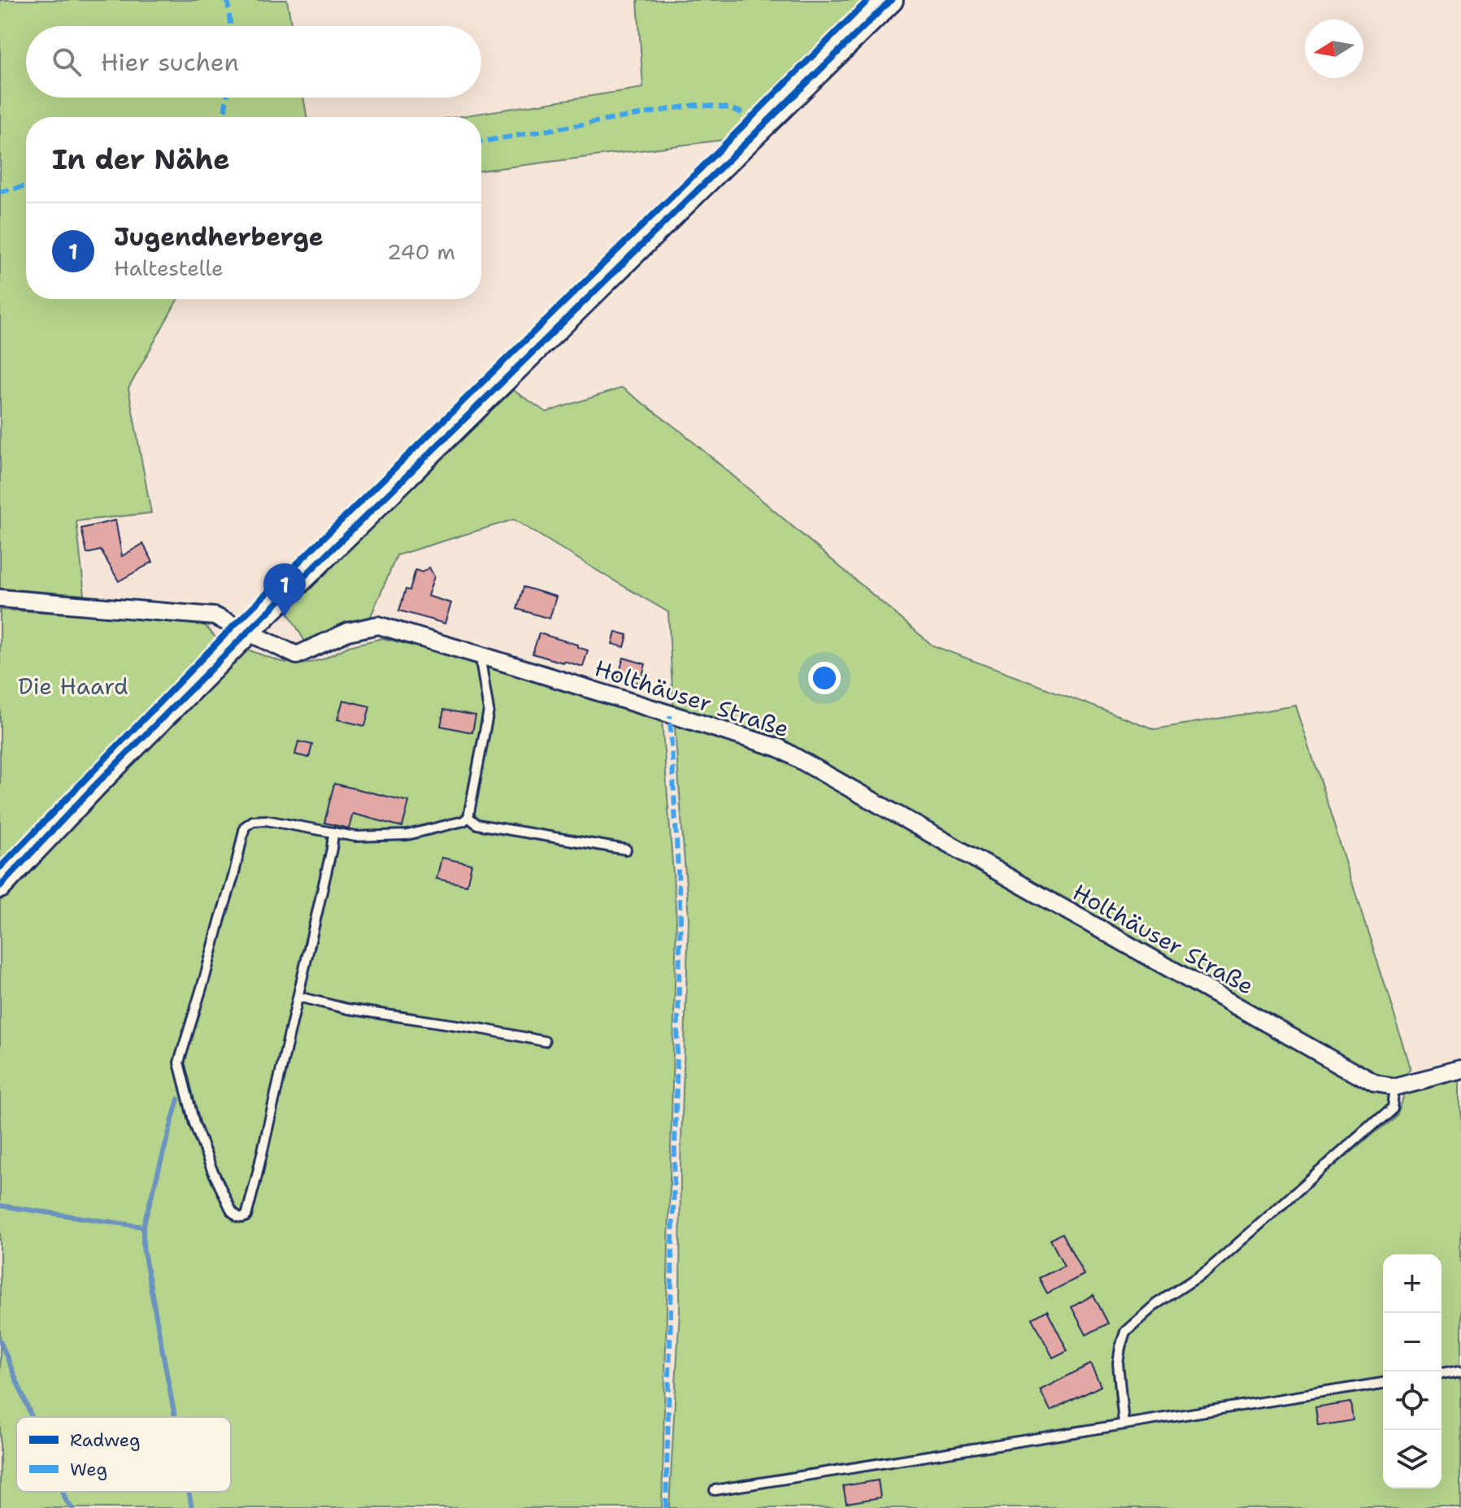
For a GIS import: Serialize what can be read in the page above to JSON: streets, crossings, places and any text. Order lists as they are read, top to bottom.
{
  "streets": {
    "street": ["Holthäuser Straße"]
  },
  "parks": ["Die Haard"],
  "legend": ["Radweg", "Weg"],
  "north": "left",
  "page": {
    "search": "Hier suchen",
    "heading": "In der Nähe",
    "list": [
      {
        "mark": "1",
        "name": "Jugendherberge",
        "note": "Haltestelle",
        "value": "240 m"
      }
    ],
    "pins": "1",
    "map_buttons": ["+", "−"]
  }
}
